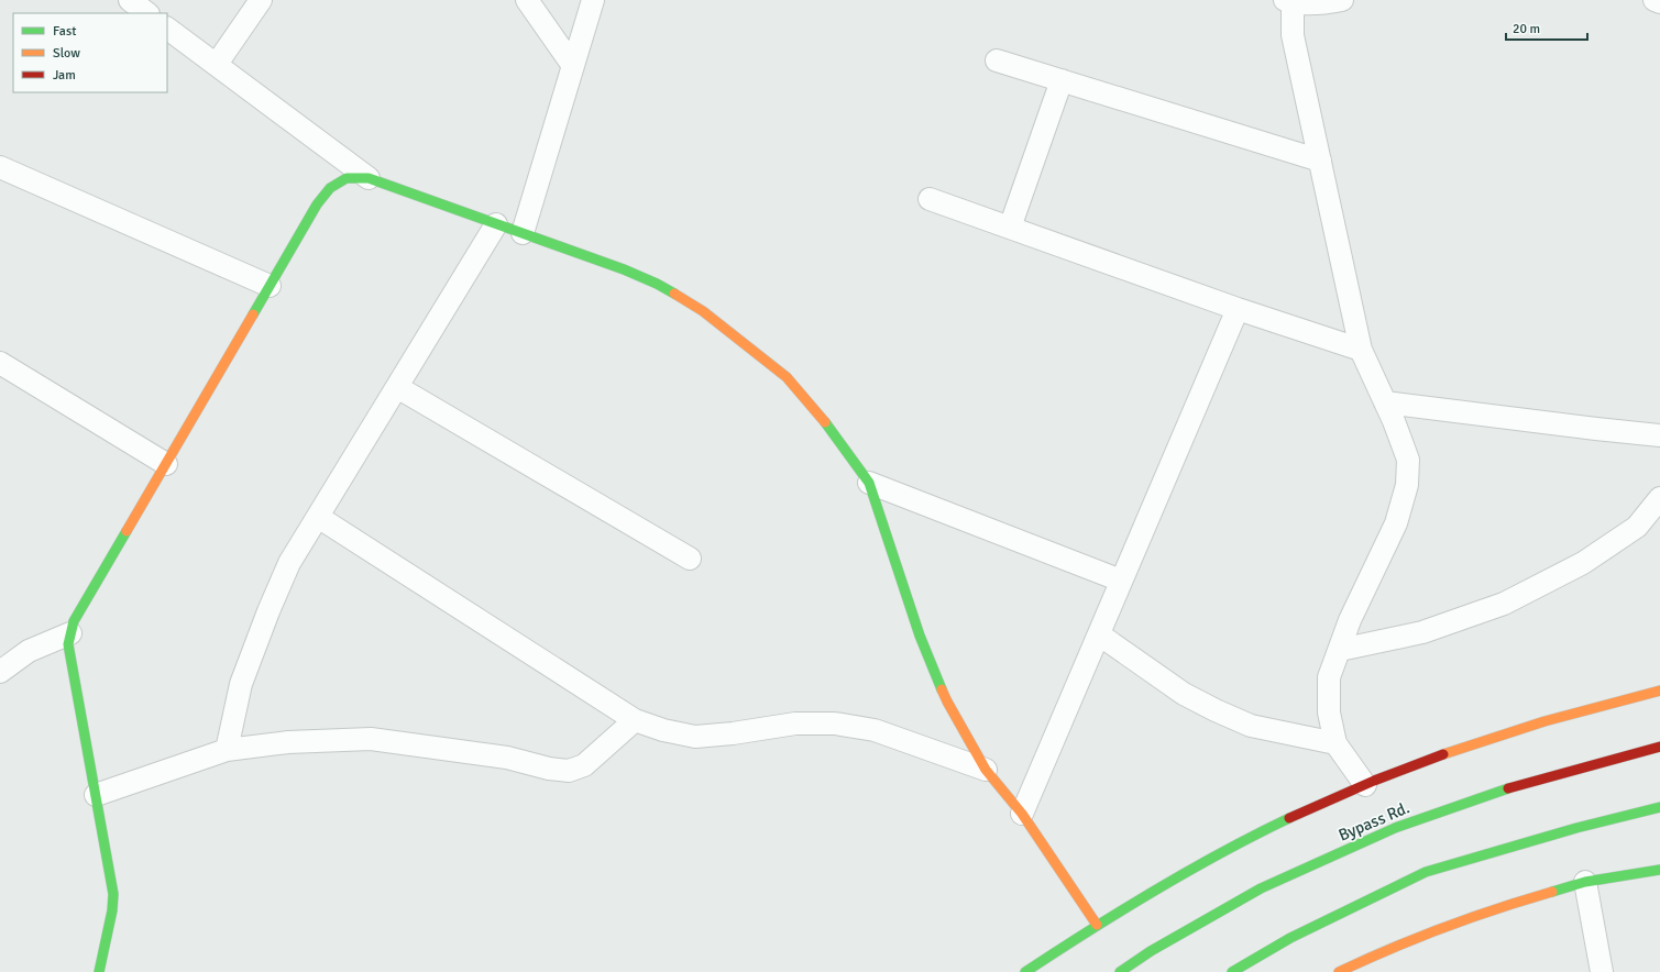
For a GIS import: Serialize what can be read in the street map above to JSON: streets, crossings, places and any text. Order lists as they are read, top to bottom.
{
  "streets": {
    "main road": ["Bypass Rd."]
  },
  "legend": ["Fast", "Slow", "Jam"],
  "scale_bar": "20 m"
}
